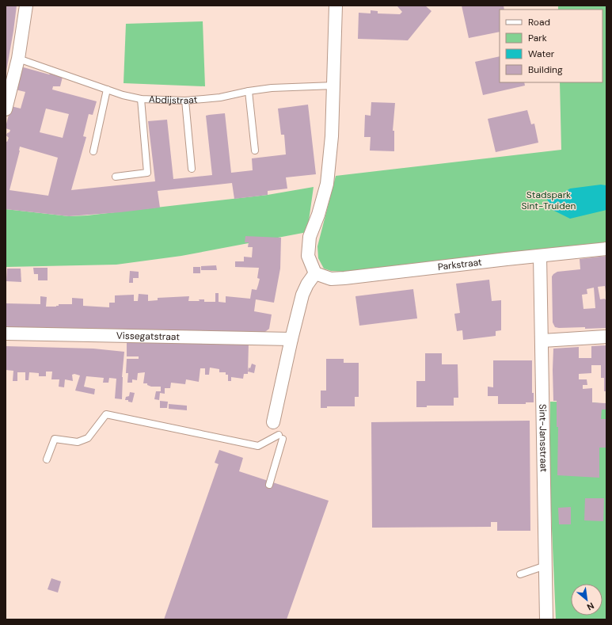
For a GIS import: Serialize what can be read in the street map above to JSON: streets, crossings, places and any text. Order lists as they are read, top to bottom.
{
  "streets": {
    "street": ["Parkstraat", "Vissegatstraat", "Sint-Jansstraat"],
    "lane": ["Abdijstraat"]
  },
  "crossings": [
    ["Parkstraat", "Sint-Jansstraat"]
  ],
  "parks": ["Stadspark Sint-Truiden"],
  "legend": [
    "Road",
    "Park",
    "Water",
    "Building"
  ],
  "north": "bottom right"
}
